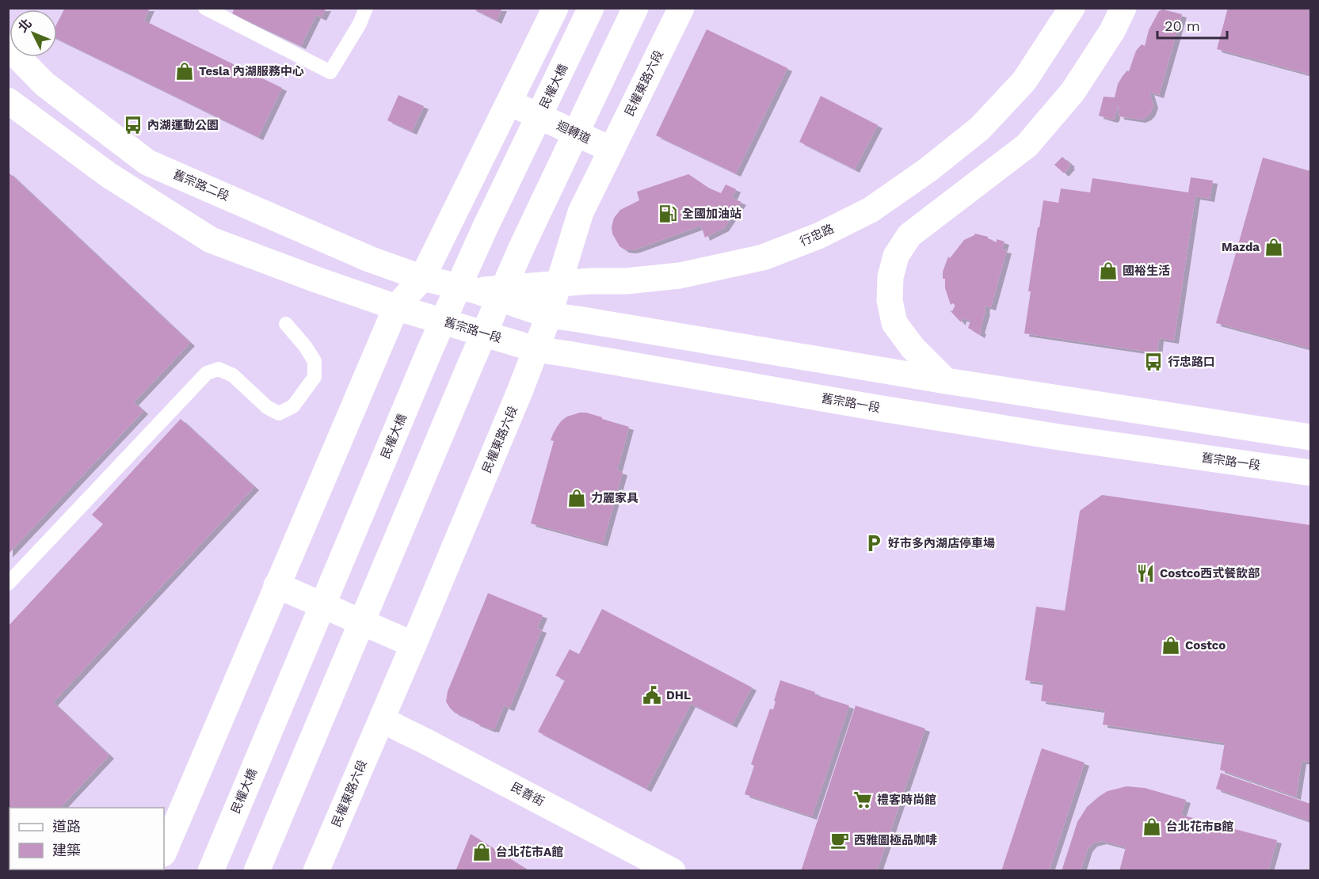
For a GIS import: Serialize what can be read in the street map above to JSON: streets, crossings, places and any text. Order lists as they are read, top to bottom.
{
  "streets": {
    "main road": [
      "民權東路六段",
      "民權大橋",
      "迴轉道",
      "舊宗路二段",
      "行忠路",
      "舊宗路一段",
      "民善街"
    ]
  },
  "crossings": [
    ["民權東路六段", "迴轉道"],
    ["民權東路六段", "行忠路"],
    ["民權東路六段", "舊宗路一段"],
    ["民權東路六段", "民善街"]
  ],
  "places": {
    "shop": [
      "Tesla 內湖服務中心",
      "Mazda",
      "國裕生活",
      "力麗家具",
      "Costco",
      "台北花市B館",
      "台北花市A館"
    ],
    "bus stop": ["內湖運動公園", "行忠路口"],
    "fuel station": ["全國加油站"],
    "parking": ["好市多內湖店停車場"],
    "restaurant": ["Costco西式餐飲部"],
    "public building": ["DHL"],
    "supermarket": ["禮客時尚館"],
    "cafe": ["西雅圖極品咖啡"]
  },
  "legend": ["道路", "建築"],
  "scale_bar": "20 m",
  "north": "top left"
}
